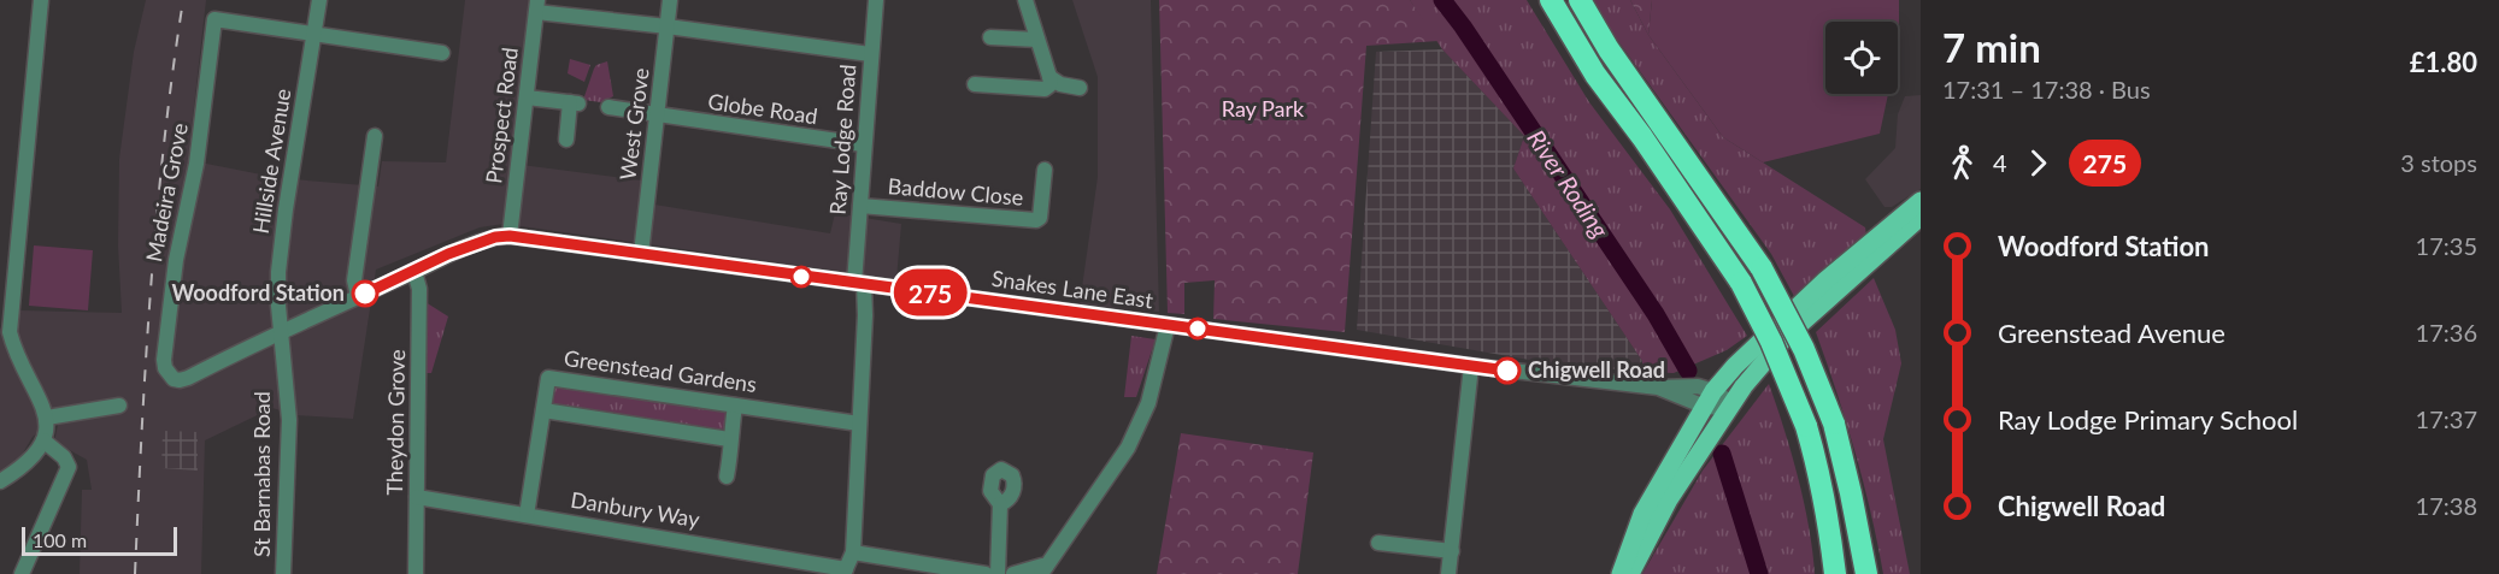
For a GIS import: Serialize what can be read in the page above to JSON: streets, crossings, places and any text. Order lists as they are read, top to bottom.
{
  "streets": {
    "street": [
      "Globe Road",
      "Prospect Road",
      "West Grove",
      "Ray Lodge Road",
      "Hillside Avenue",
      "Madeira Grove",
      "Baddow Close",
      "Snakes Lane East",
      "Greenstead Gardens",
      "Theydon Grove",
      "St Barnabas Road",
      "Danbury Way"
    ]
  },
  "crossings": [
    ["Globe Road", "West Grove"],
    ["Globe Road", "Ray Lodge Road"],
    ["Prospect Road", "Snakes Lane East"],
    ["West Grove", "Snakes Lane East"],
    ["Ray Lodge Road", "Baddow Close"],
    ["Ray Lodge Road", "Snakes Lane East"],
    ["Ray Lodge Road", "Greenstead Gardens"],
    ["Hillside Avenue", "Madeira Grove"],
    ["Hillside Avenue", "Snakes Lane East"],
    ["Hillside Avenue", "St Barnabas Road"],
    ["Madeira Grove", "Snakes Lane East"],
    ["Snakes Lane East", "Theydon Grove"],
    ["Snakes Lane East", "St Barnabas Road"],
    ["Greenstead Gardens", "Danbury Way"],
    ["Theydon Grove", "Danbury Way"]
  ],
  "water": ["River Roding"],
  "parks": ["Ray Park"],
  "places": ["Woodford Station", "Chigwell Road"],
  "lines": ["bus line 275"],
  "scale_bar": "100 m",
  "page": {
    "on_map": "275",
    "heading": ["7 min", "17:31 – 17:38 · Bus", "£1.80"],
    "legs": ["4", "275", "3 stops"],
    "list": [
      {
        "name": "Woodford Station",
        "value": "17:35"
      },
      {
        "name": "Greenstead Avenue",
        "value": "17:36"
      },
      {
        "name": "Ray Lodge Primary School",
        "value": "17:37"
      },
      {
        "name": "Chigwell Road",
        "value": "17:38"
      }
    ],
    "scale": "100 m"
  }
}
